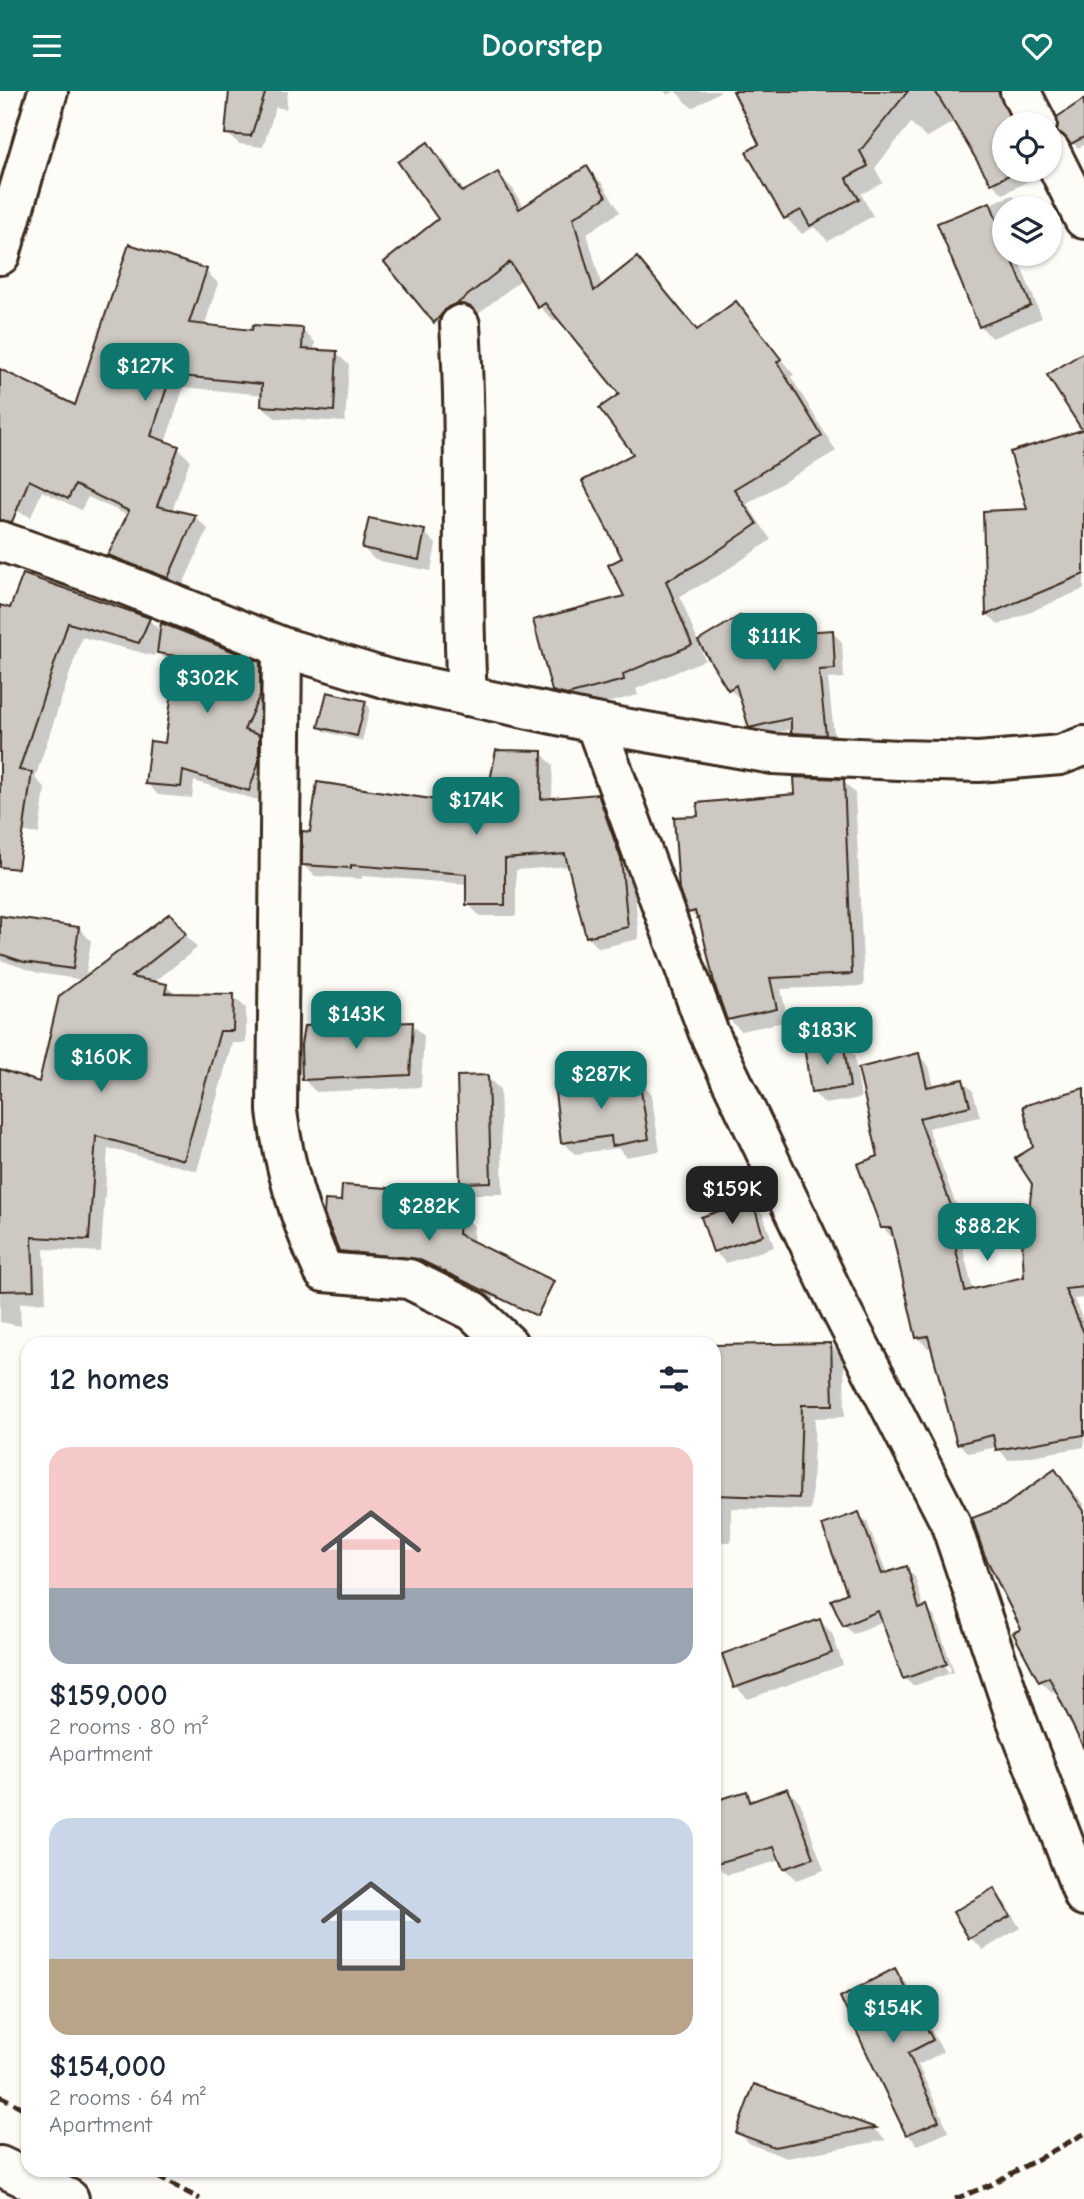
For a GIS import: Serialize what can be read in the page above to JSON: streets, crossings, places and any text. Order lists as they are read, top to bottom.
{
  "page": {
    "header": "Doorstep",
    "price": [
      "$127K",
      "$111K",
      "$302K",
      "$174K",
      "$143K",
      "$183K",
      "$160K",
      "$287K",
      "$159K",
      "$282K",
      "$88.2K",
      "$154K"
    ],
    "heading": "12 homes",
    "list": [
      {
        "name": "$159,000",
        "note": "2 rooms · 80 m² · Apartment"
      },
      {
        "name": "$154,000",
        "note": "2 rooms · 64 m² · Apartment"
      }
    ]
  }
}
